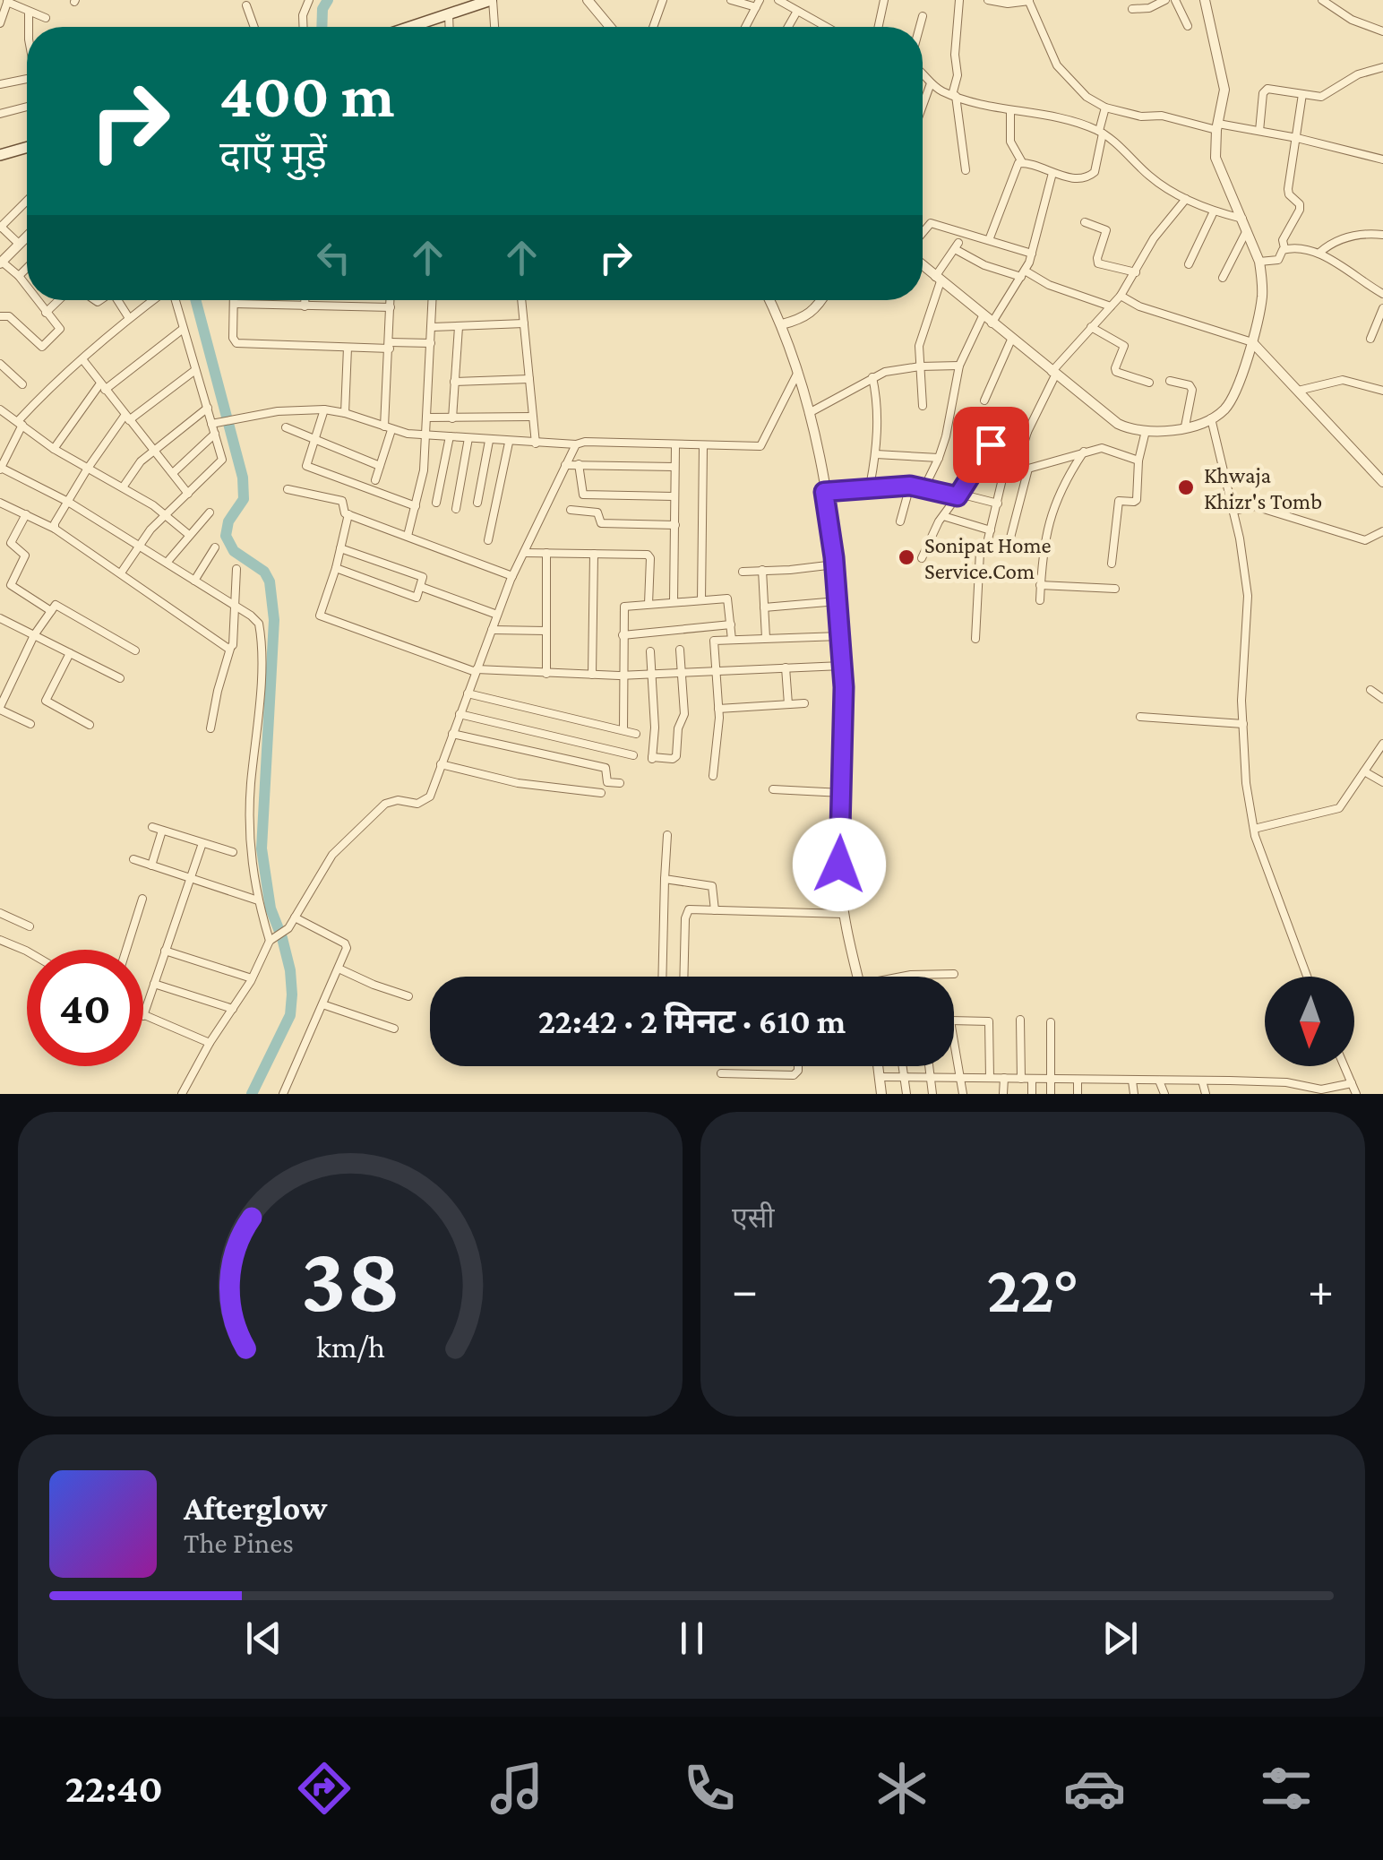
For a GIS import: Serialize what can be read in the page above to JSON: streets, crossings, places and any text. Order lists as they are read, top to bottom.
{
  "places": ["Khwaja Khizr's Tomb", "Sonipat Home Service.Com"],
  "north": "bottom",
  "page": {
    "turn": ["400 m", "दाएँ मुड़ें"],
    "limit": "40",
    "trip": "22:42 · 2 मिनट · 610 m",
    "tile": "एसी",
    "heat": ["−", "22°", "+"],
    "song": ["Afterglow", "The Pines"],
    "tabs": "22:40",
    "gauge": ["38", "km/h"]
  }
}
